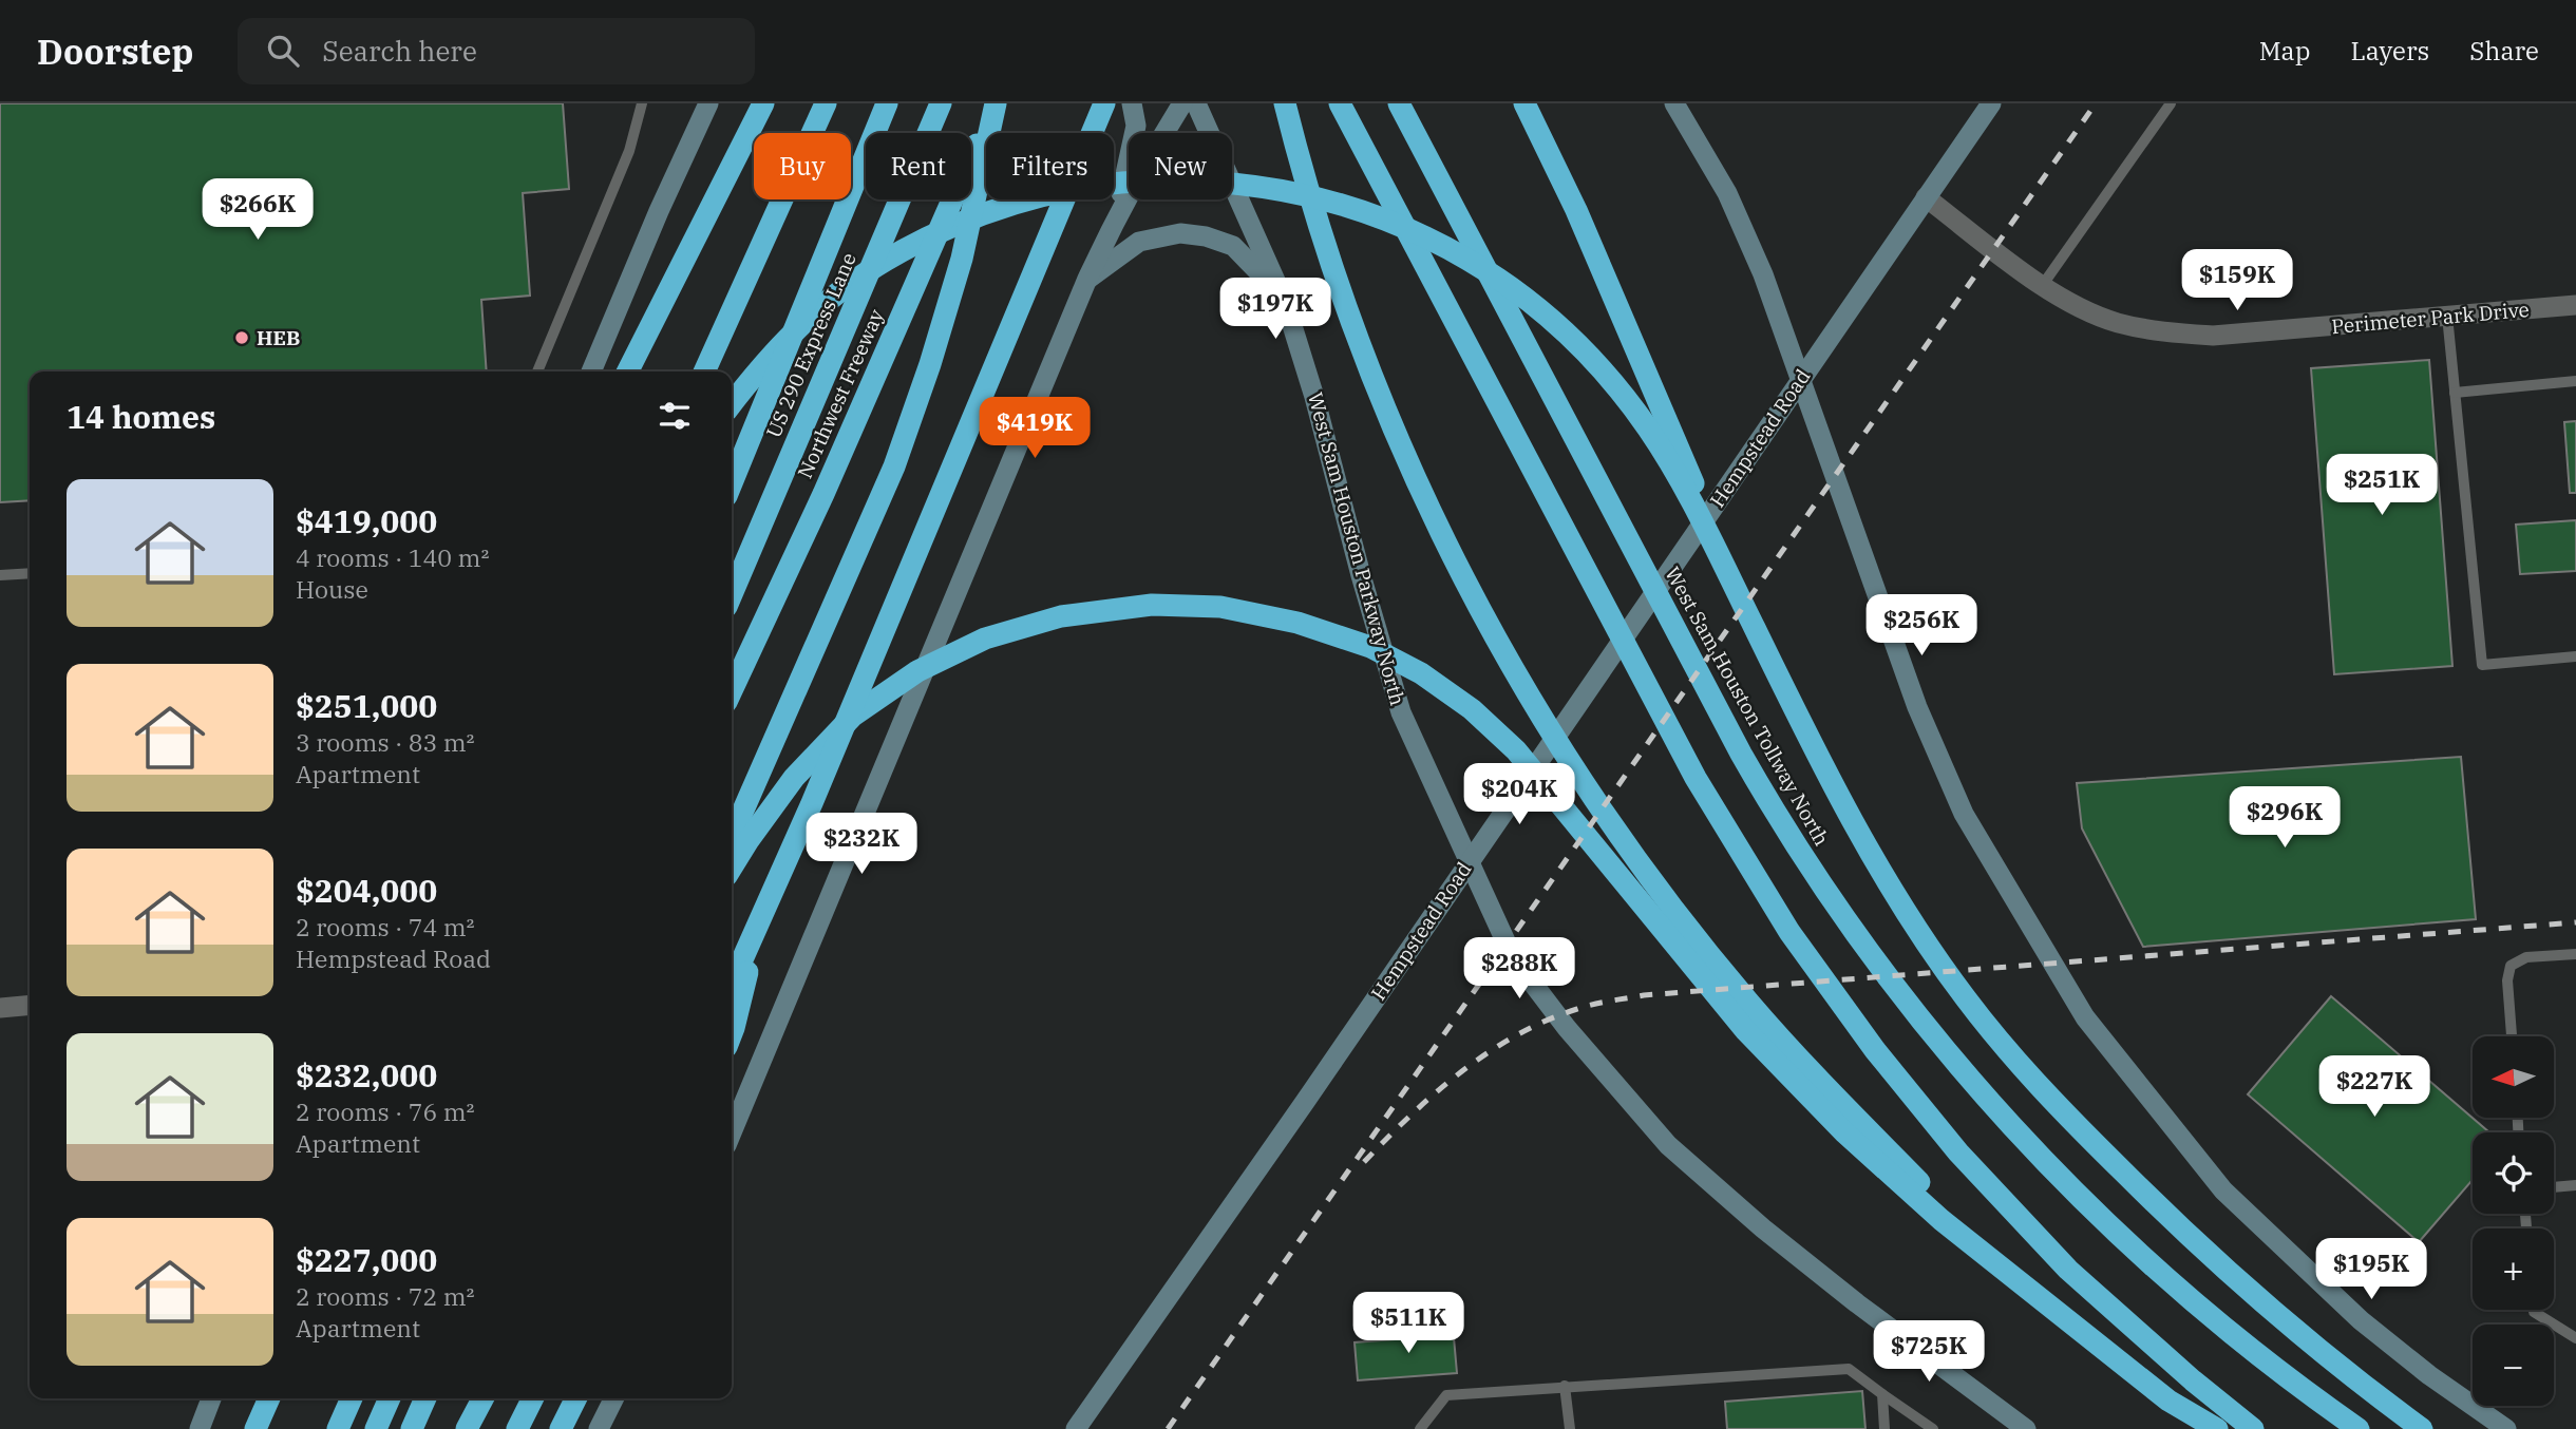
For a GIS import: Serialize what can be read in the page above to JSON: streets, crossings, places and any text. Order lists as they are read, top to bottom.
{
  "streets": {
    "highway": ["US 290 Express Lane", "Northwest Freeway", "West Sam Houston Tollway North"],
    "main road": ["Hempstead Road", "West Sam Houston Parkway North"],
    "street": ["Perimeter Park Drive"]
  },
  "crossings": [
    ["Perimeter Park Drive", "Hempstead Road"]
  ],
  "places": ["HEB"],
  "north": "left",
  "page": {
    "header": "Doorstep",
    "search": "Search here",
    "nav": ["Map", "Layers", "Share"],
    "chip": [
      "Buy",
      "Rent",
      "Filters",
      "New"
    ],
    "price": [
      "$266K",
      "$159K",
      "$197K",
      "$419K",
      "$251K",
      "$256K",
      "$204K",
      "$296K",
      "$232K",
      "$288K",
      "$227K",
      "$195K",
      "$511K",
      "$725K"
    ],
    "heading": "14 homes",
    "list": [
      {
        "name": "$419,000",
        "note": "4 rooms · 140 m² · House"
      },
      {
        "name": "$251,000",
        "note": "3 rooms · 83 m² · Apartment"
      },
      {
        "name": "$204,000",
        "note": "2 rooms · 74 m² · Hempstead Road"
      },
      {
        "name": "$232,000",
        "note": "2 rooms · 76 m² · Apartment"
      },
      {
        "name": "$227,000",
        "note": "2 rooms · 72 m² · Apartment"
      }
    ],
    "map_buttons": ["+", "−"]
  }
}
